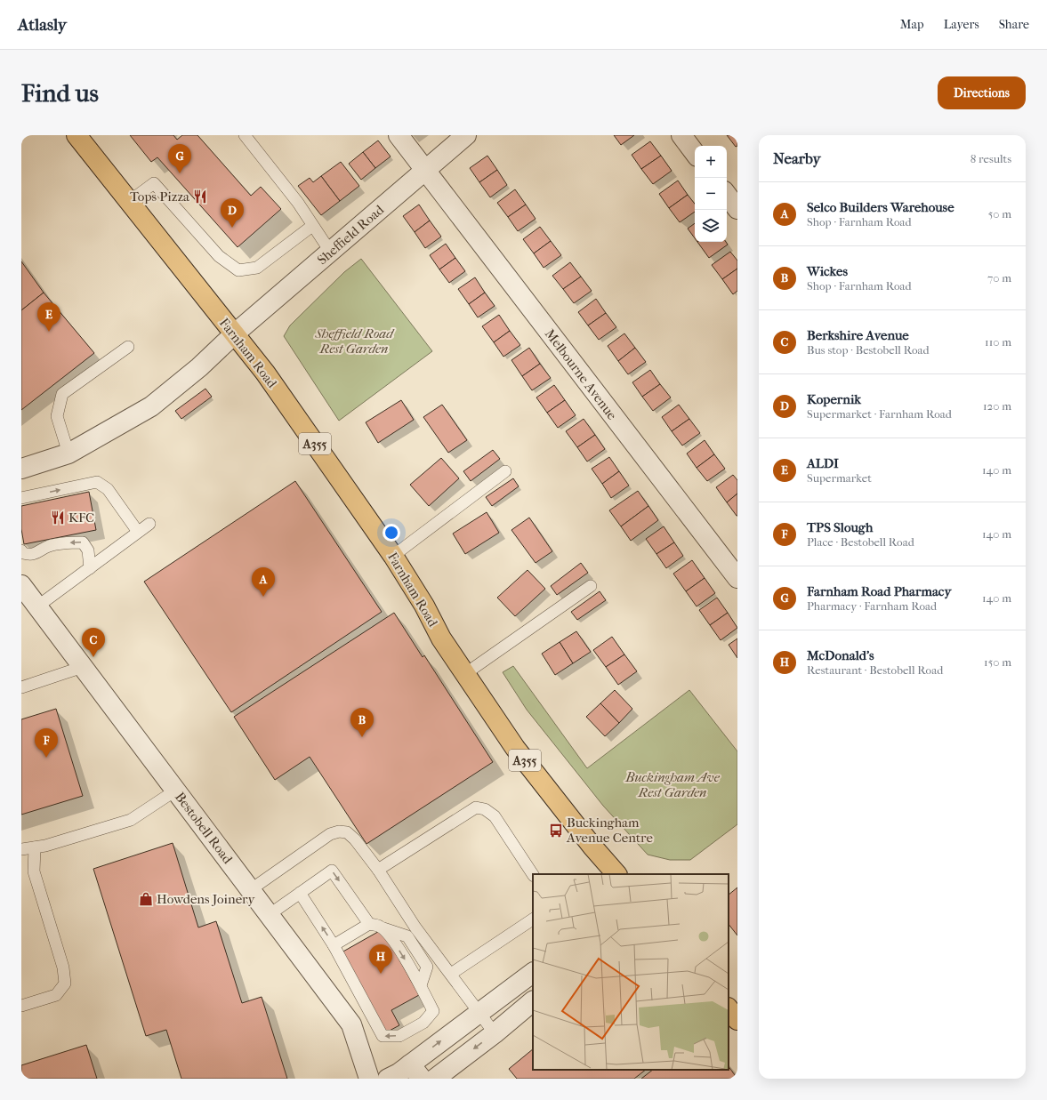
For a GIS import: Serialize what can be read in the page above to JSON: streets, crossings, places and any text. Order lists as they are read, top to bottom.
{
  "streets": {
    "main road": ["Farnham Road", "A355"],
    "street": ["Sheffield Road", "Melbourne Avenue", "Bestobell Road"]
  },
  "crossings": [
    ["Sheffield Road", "Farnham Road"],
    ["Sheffield Road", "Melbourne Avenue"]
  ],
  "parks": ["Sheffield Road Rest Garden", "Buckingham Ave Rest Garden"],
  "places": {
    "restaurant": ["Tops Pizza", "KFC"],
    "bus stop": ["Buckingham Avenue Centre"],
    "shop": ["Howdens Joinery"]
  },
  "page": {
    "header": "Atlasly",
    "nav": ["Map", "Layers", "Share"],
    "buttons": "Directions",
    "title": "Find us",
    "heading": ["Nearby", "8 results"],
    "pins": [
      "G",
      "D",
      "E",
      "A",
      "C",
      "B",
      "F",
      "H"
    ],
    "map_buttons": ["+", "−"],
    "list": [
      {
        "mark": "A",
        "name": "Selco Builders Warehouse",
        "note": "Shop · Farnham Road",
        "value": "50 m"
      },
      {
        "mark": "B",
        "name": "Wickes",
        "note": "Shop · Farnham Road",
        "value": "70 m"
      },
      {
        "mark": "C",
        "name": "Berkshire Avenue",
        "note": "Bus stop · Bestobell Road",
        "value": "110 m"
      },
      {
        "mark": "D",
        "name": "Kopernik",
        "note": "Supermarket · Farnham Road",
        "value": "120 m"
      },
      {
        "mark": "E",
        "name": "ALDI",
        "note": "Supermarket",
        "value": "140 m"
      },
      {
        "mark": "F",
        "name": "TPS Slough",
        "note": "Place · Bestobell Road",
        "value": "140 m"
      },
      {
        "mark": "G",
        "name": "Farnham Road Pharmacy",
        "note": "Pharmacy · Farnham Road",
        "value": "140 m"
      },
      {
        "mark": "H",
        "name": "McDonald's",
        "note": "Restaurant · Bestobell Road",
        "value": "150 m"
      }
    ]
  }
}
